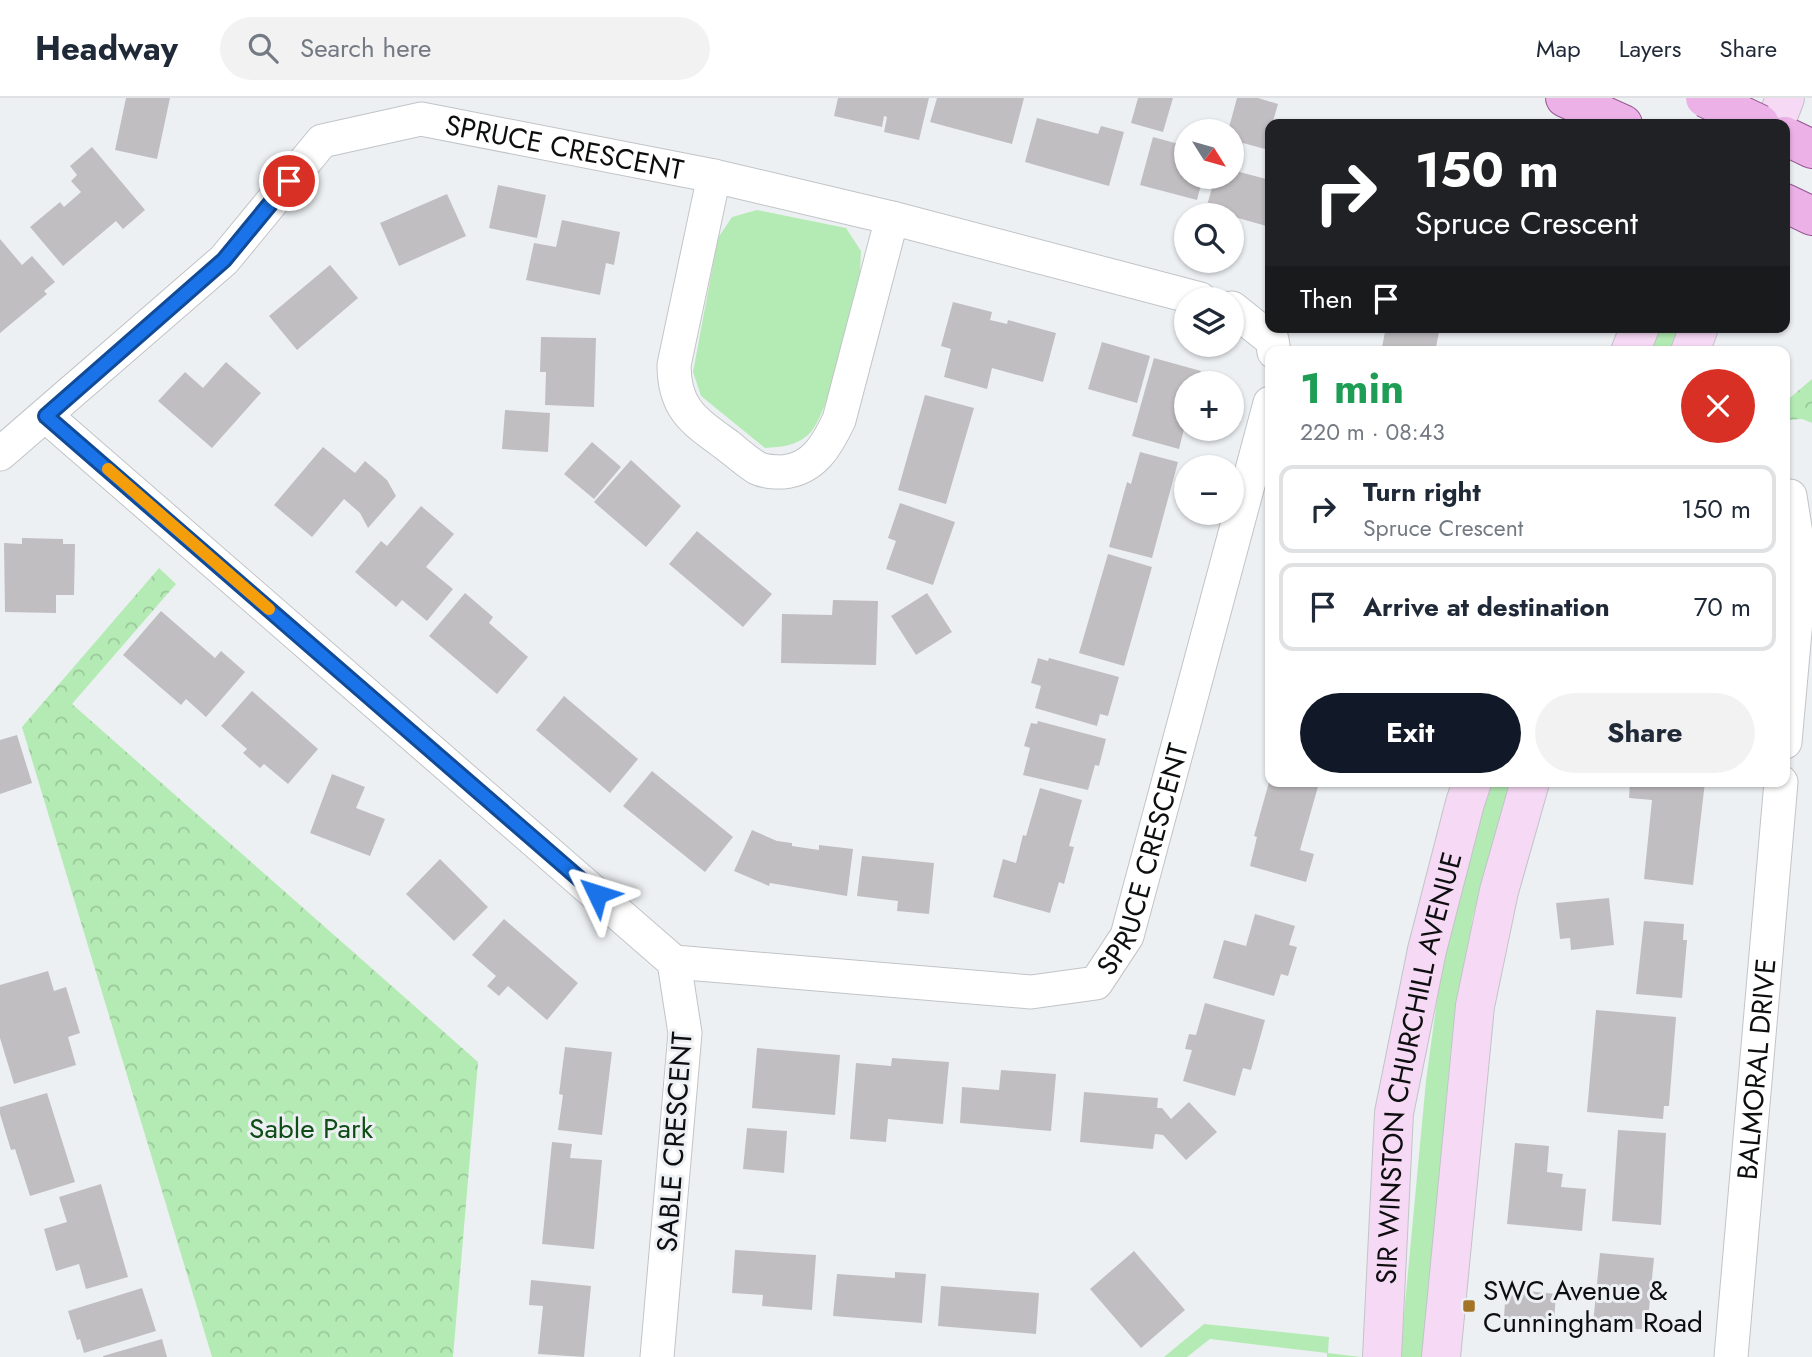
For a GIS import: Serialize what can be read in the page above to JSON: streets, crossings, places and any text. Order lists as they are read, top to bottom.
{
  "streets": {
    "main road": ["SIR WINSTON CHURCHILL AVENUE"],
    "street": ["SPRUCE CRESCENT", "BALMORAL DRIVE", "SABLE CRESCENT"]
  },
  "crossings": [
    ["SPRUCE CRESCENT", "SABLE CRESCENT"]
  ],
  "parks": ["Sable Park"],
  "places": {
    "transit": ["SWC Avenue & Cunningham Road"]
  },
  "north": "bottom right",
  "page": {
    "header": "Headway",
    "search": "Search here",
    "nav": ["Map", "Layers", "Share"],
    "map_buttons": ["+", "−"],
    "turn": ["150 m", "Spruce Crescent"],
    "then": "Then",
    "heading": ["1 min", "220 m · 08:43"],
    "list": [
      {
        "name": "Turn right",
        "note": "Spruce Crescent",
        "value": "150 m"
      },
      {
        "name": "Arrive at destination",
        "value": "70 m"
      }
    ],
    "buttons": ["Exit", "Share"]
  }
}
